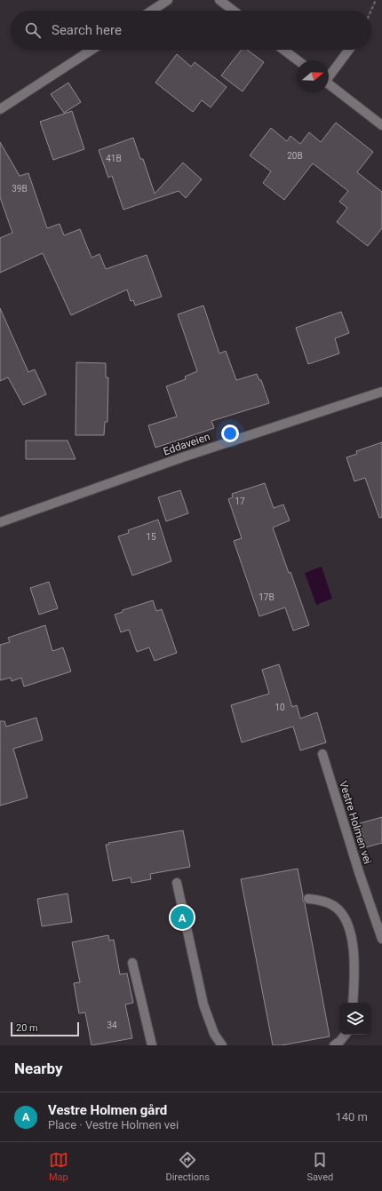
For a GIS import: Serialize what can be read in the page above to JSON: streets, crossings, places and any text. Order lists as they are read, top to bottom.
{
  "streets": {
    "street": ["Eddaveien", "Vestre Holmen vei"]
  },
  "house_numbers": [
    "20B",
    "41B",
    "39B",
    "17",
    "15",
    "17B",
    "10",
    "34"
  ],
  "scale_bar": "20 m",
  "north": "right",
  "page": {
    "search": "Search here",
    "pins": "A",
    "scale": "20 m",
    "heading": "Nearby",
    "list": [
      {
        "mark": "A",
        "name": "Vestre Holmen gård",
        "note": "Place · Vestre Holmen vei",
        "value": "140 m"
      }
    ],
    "nav": ["Map", "Directions", "Saved"]
  }
}
